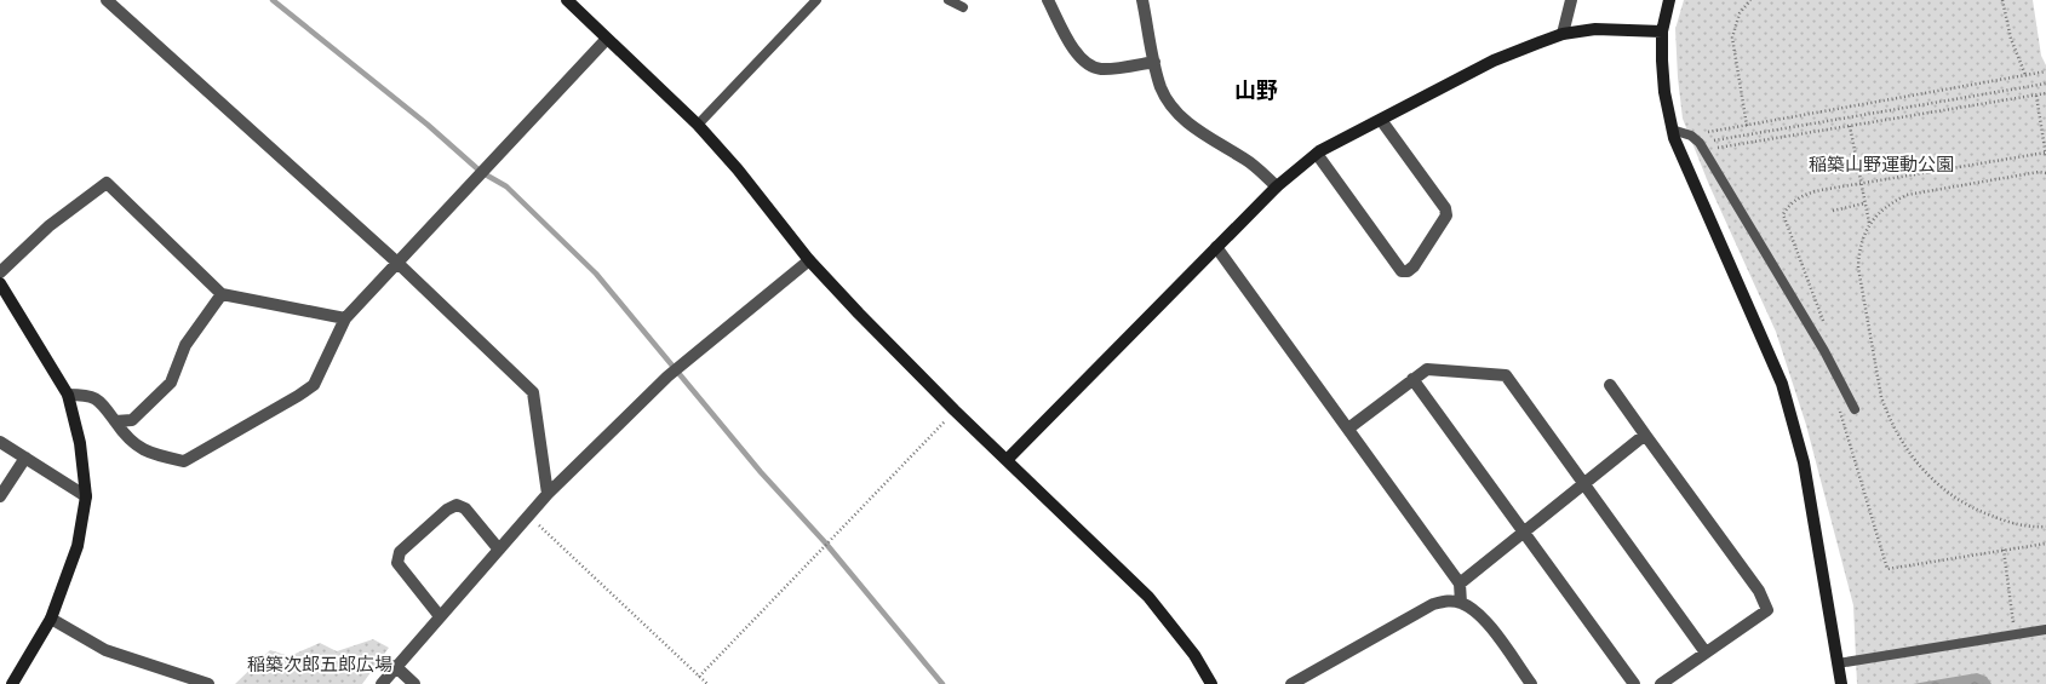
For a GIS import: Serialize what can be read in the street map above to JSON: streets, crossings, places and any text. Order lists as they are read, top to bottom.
{
  "districts": ["山野"],
  "parks": ["稲築山野運動公園", "稲築次郎五郎広場"]
}
